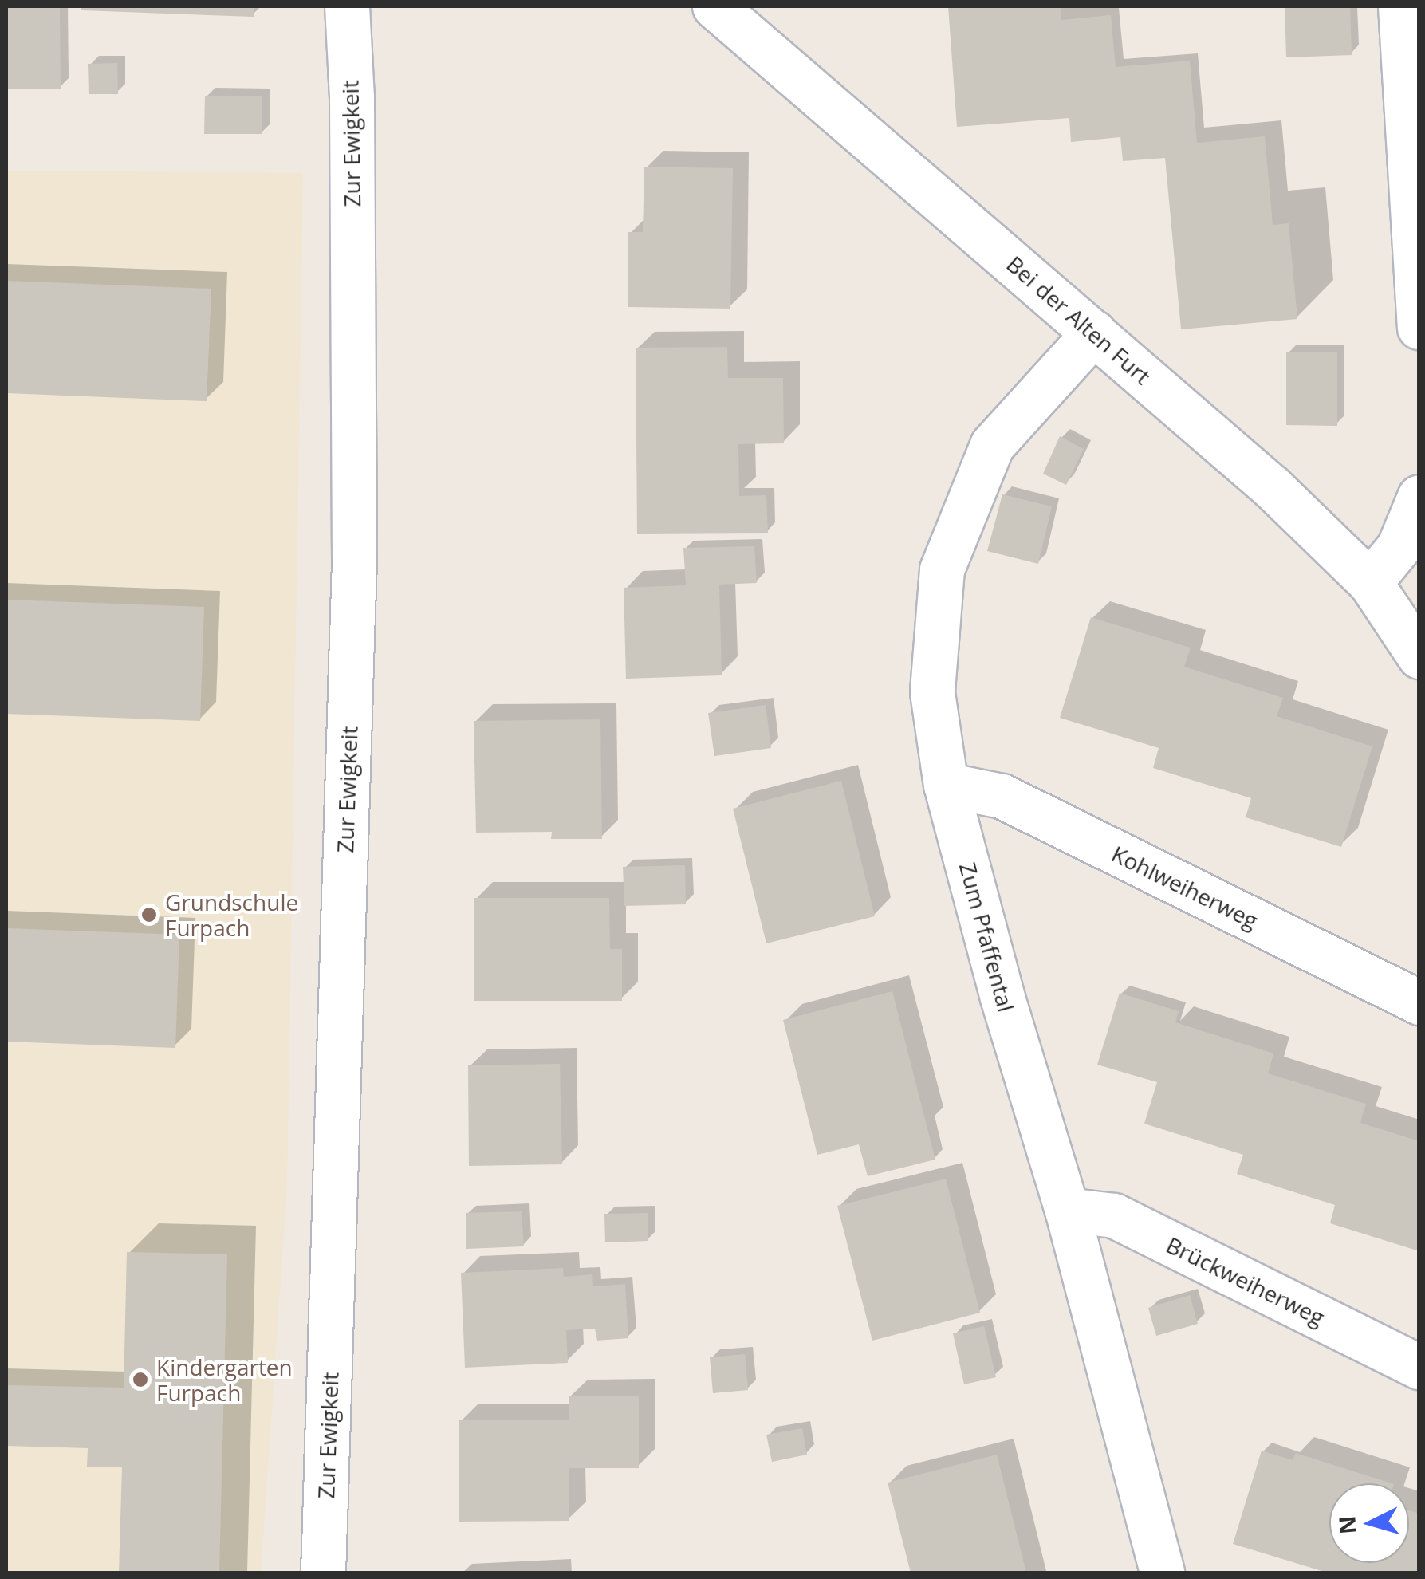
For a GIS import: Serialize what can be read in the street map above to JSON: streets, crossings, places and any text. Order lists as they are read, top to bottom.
{
  "streets": {
    "street": [
      "Zur Ewigkeit",
      "Bei der Alten Furt",
      "Kohlweiherweg",
      "Zum Pfaffental",
      "Brückweiherweg"
    ]
  },
  "crossings": [
    ["Bei der Alten Furt", "Zum Pfaffental"],
    ["Kohlweiherweg", "Zum Pfaffental"],
    ["Zum Pfaffental", "Brückweiherweg"]
  ],
  "places": ["Grundschule Furpach", "Kindergarten Furpach"],
  "north": "left"
}
